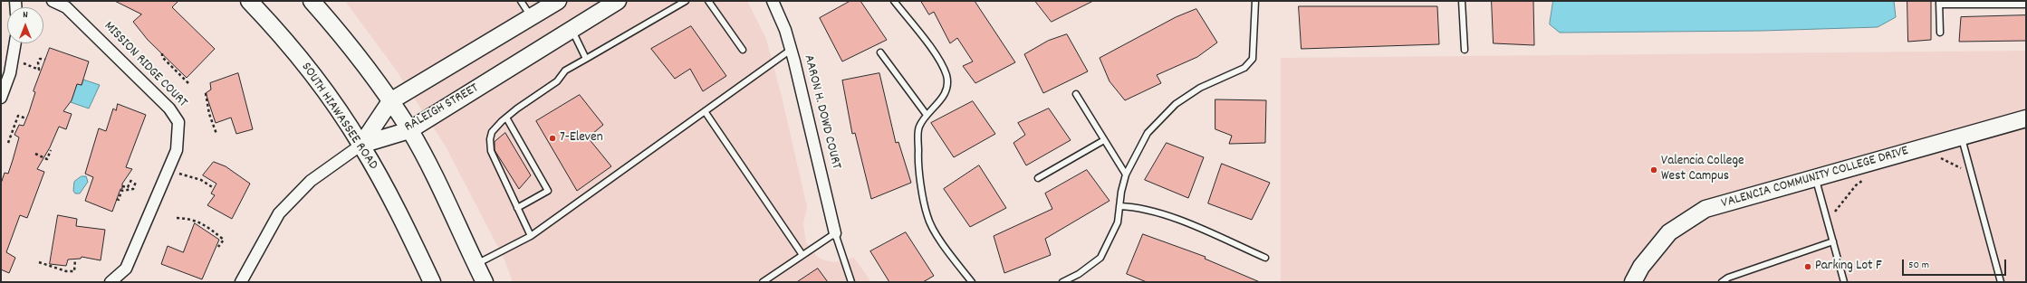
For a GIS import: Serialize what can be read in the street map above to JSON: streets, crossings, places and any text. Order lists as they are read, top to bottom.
{
  "streets": {
    "street": [
      "MISSION RIDGE COURT",
      "RALEIGH STREET",
      "AARON H. DOWD COURT",
      "SOUTH HIAWASSEE ROAD",
      "VALENCIA COMMUNITY COLLEGE DRIVE"
    ]
  },
  "crossings": [
    ["RALEIGH STREET", "SOUTH HIAWASSEE ROAD"]
  ],
  "places": ["7-Eleven", "Valencia College West Campus", "Parking Lot F"],
  "scale_bar": "50 m",
  "north": "top"
}
